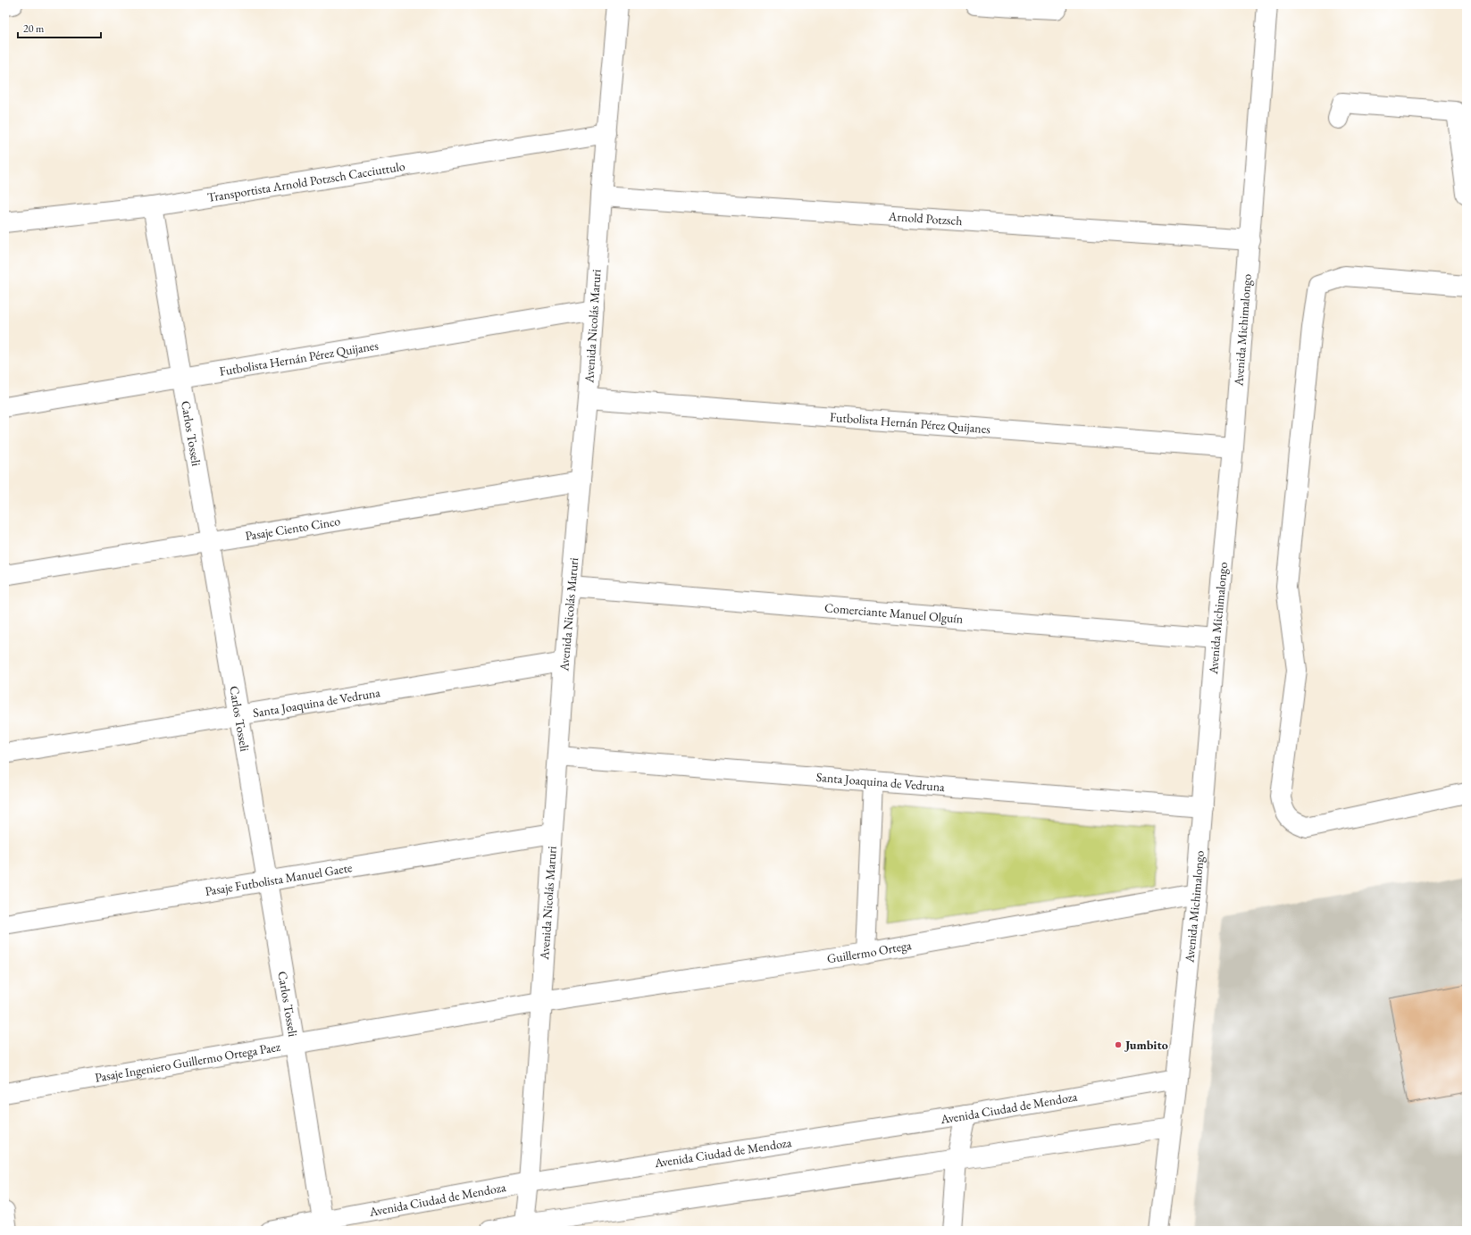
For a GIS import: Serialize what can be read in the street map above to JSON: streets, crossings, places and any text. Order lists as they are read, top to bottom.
{
  "streets": {
    "street": [
      "Transportista Arnold Potzsch Cacciuttulo",
      "Arnold Potzsch",
      "Avenida Nicolás Maruri",
      "Avenida Michimalongo",
      "Futbolista Hernán Pérez Quijanes",
      "Carlos Tosseli",
      "Pasaje Ciento Cinco",
      "Comerciante Manuel Olguín",
      "Santa Joaquina de Vedruna",
      "Pasaje Futbolista Manuel Gaete",
      "Guillermo Ortega",
      "Pasaje Ingeniero Guillermo Ortega Paez",
      "Avenida Ciudad de Mendoza"
    ]
  },
  "crossings": [
    ["Transportista Arnold Potzsch Cacciuttulo", "Avenida Nicolás Maruri"],
    ["Transportista Arnold Potzsch Cacciuttulo", "Carlos Tosseli"],
    ["Arnold Potzsch", "Avenida Nicolás Maruri"],
    ["Arnold Potzsch", "Avenida Michimalongo"],
    ["Avenida Nicolás Maruri", "Futbolista Hernán Pérez Quijanes"],
    ["Avenida Nicolás Maruri", "Pasaje Ciento Cinco"],
    ["Avenida Nicolás Maruri", "Comerciante Manuel Olguín"],
    ["Avenida Nicolás Maruri", "Santa Joaquina de Vedruna"],
    ["Avenida Nicolás Maruri", "Pasaje Futbolista Manuel Gaete"],
    ["Avenida Nicolás Maruri", "Guillermo Ortega"],
    ["Avenida Nicolás Maruri", "Pasaje Ingeniero Guillermo Ortega Paez"],
    ["Avenida Nicolás Maruri", "Avenida Ciudad de Mendoza"],
    ["Avenida Michimalongo", "Futbolista Hernán Pérez Quijanes"],
    ["Avenida Michimalongo", "Comerciante Manuel Olguín"],
    ["Avenida Michimalongo", "Santa Joaquina de Vedruna"],
    ["Avenida Michimalongo", "Guillermo Ortega"],
    ["Avenida Michimalongo", "Avenida Ciudad de Mendoza"],
    ["Futbolista Hernán Pérez Quijanes", "Carlos Tosseli"],
    ["Carlos Tosseli", "Pasaje Ciento Cinco"],
    ["Carlos Tosseli", "Santa Joaquina de Vedruna"],
    ["Carlos Tosseli", "Pasaje Futbolista Manuel Gaete"],
    ["Carlos Tosseli", "Pasaje Ingeniero Guillermo Ortega Paez"],
    ["Carlos Tosseli", "Avenida Ciudad de Mendoza"],
    ["Guillermo Ortega", "Pasaje Ingeniero Guillermo Ortega Paez"]
  ],
  "places": ["Jumbito"],
  "scale_bar": "20 m"
}
